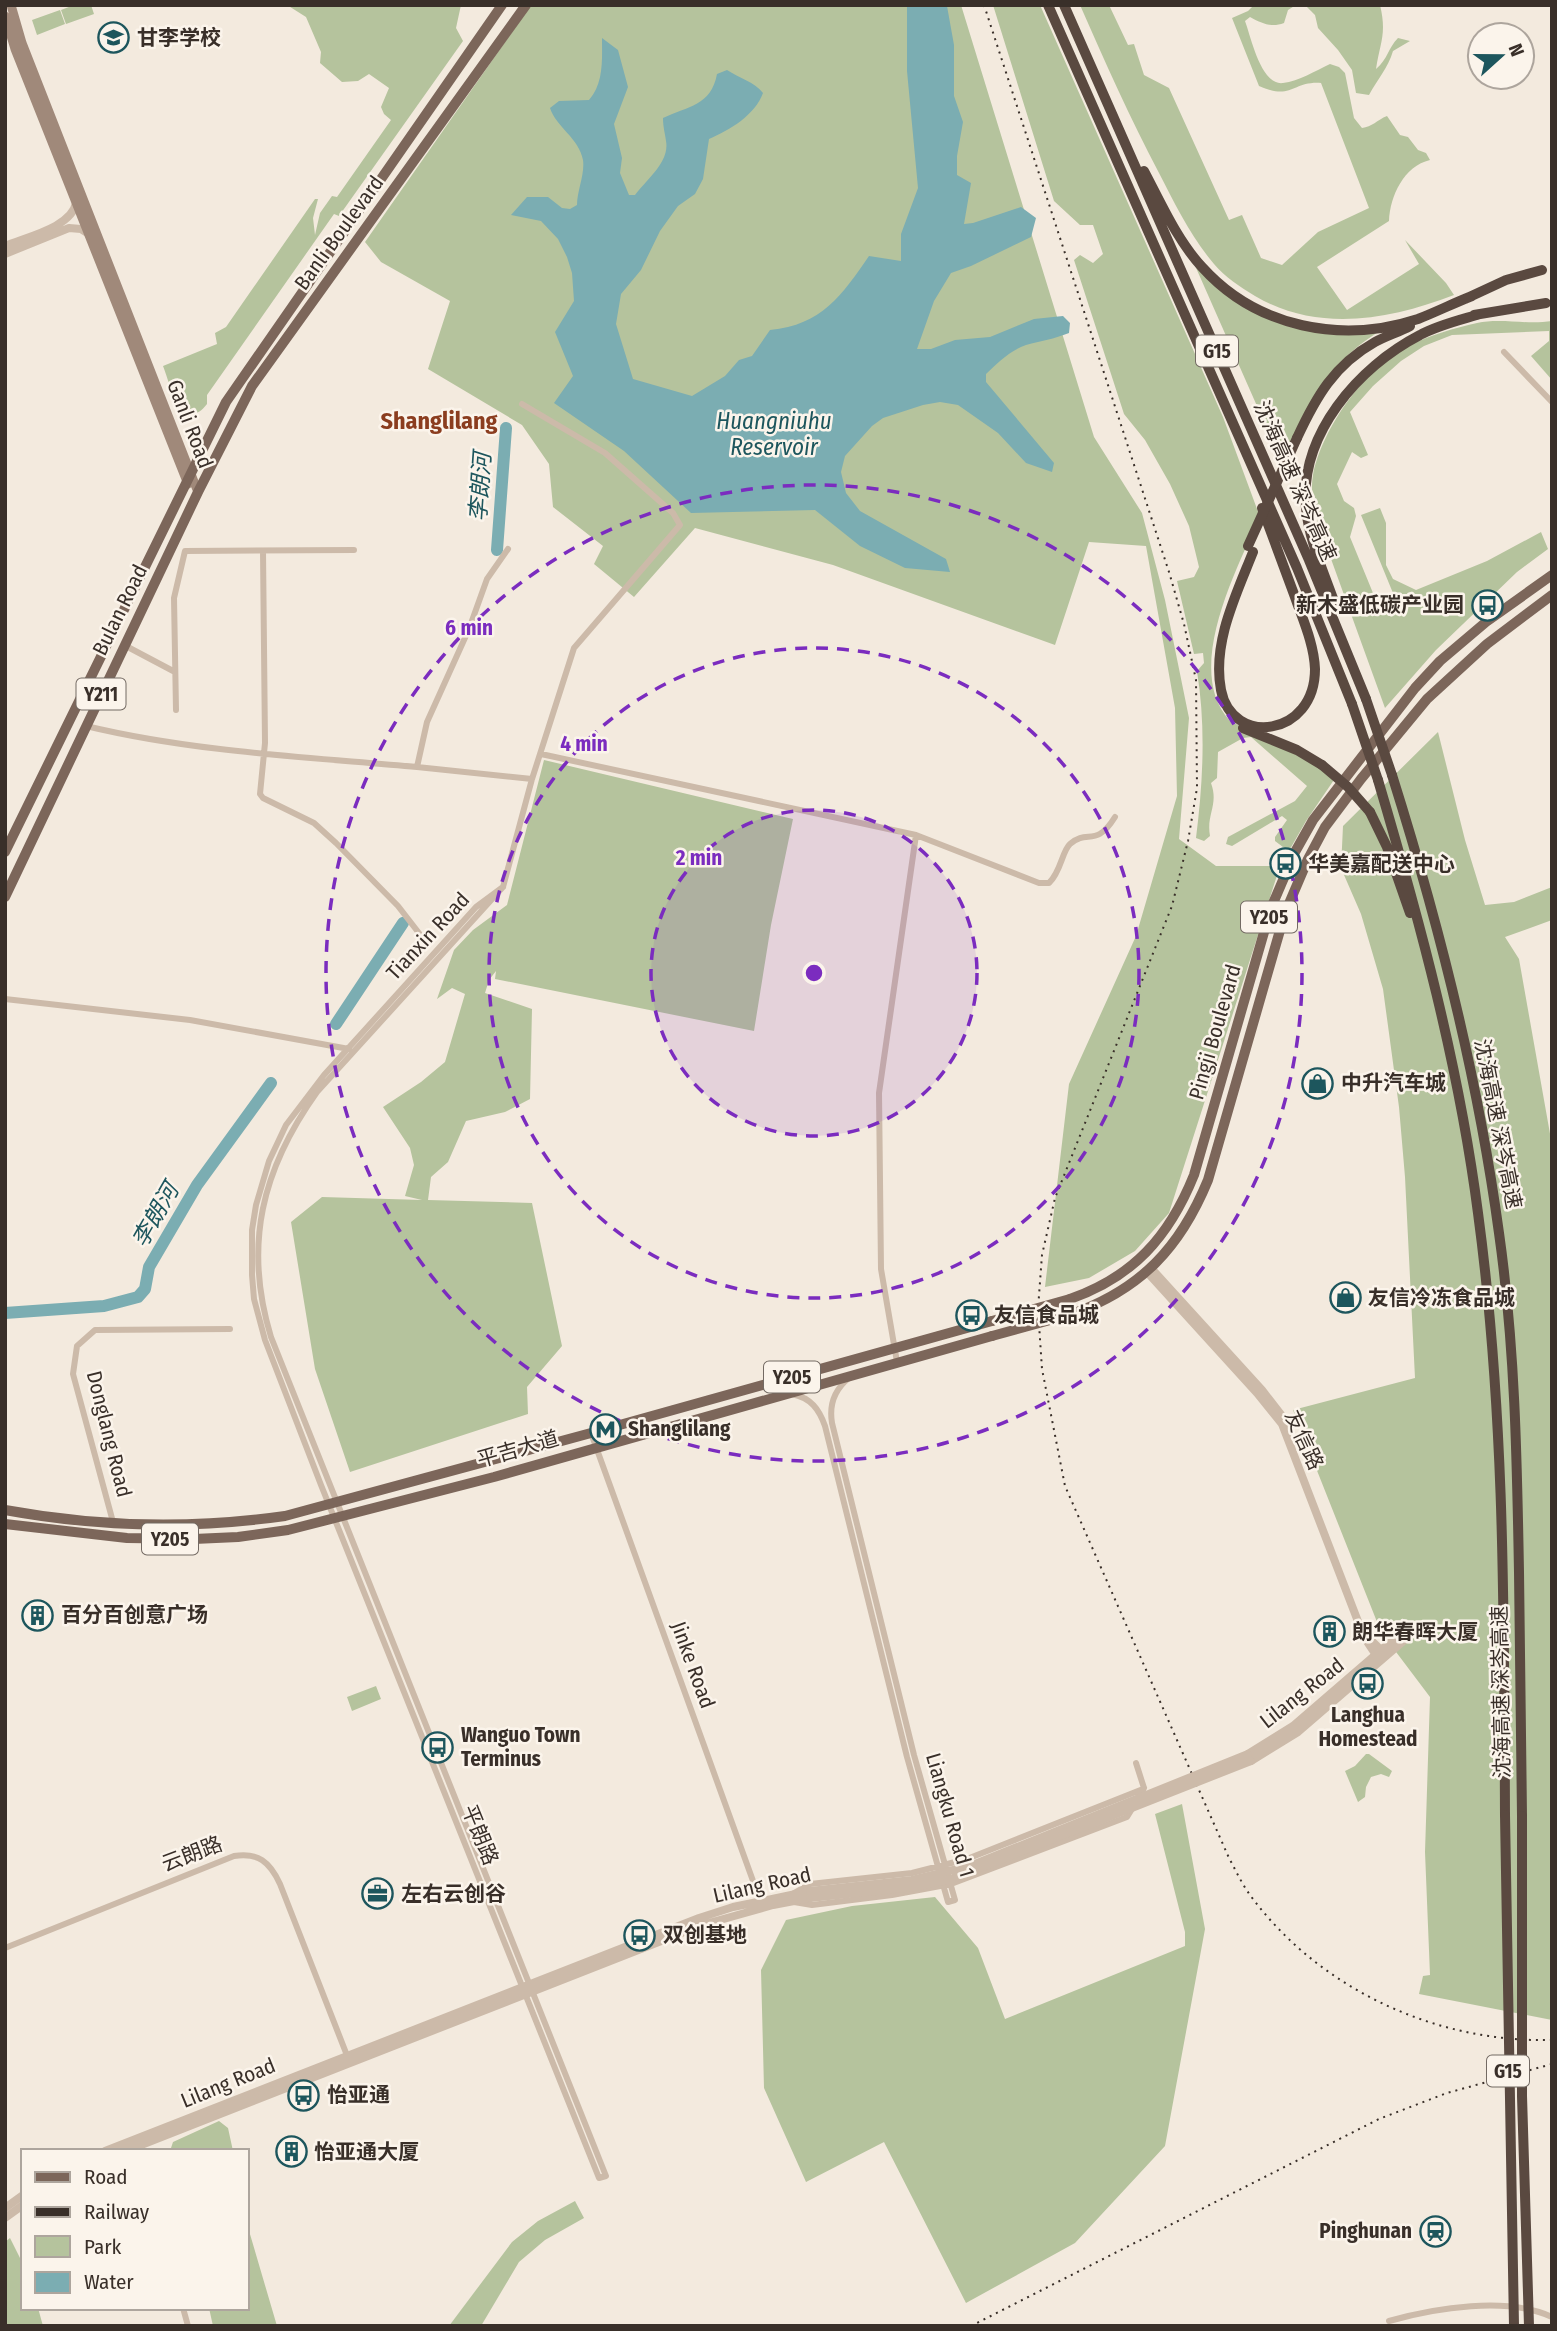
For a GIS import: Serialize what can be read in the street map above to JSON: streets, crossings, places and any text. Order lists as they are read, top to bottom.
{
  "streets": {
    "highway": ["G15", "沈海高速 深岑高速"],
    "main road": [
      "Banli Boulevard",
      "Ganli Road",
      "Bulan Road",
      "Y211",
      "Y205",
      "Pingji Boulevard",
      "平吉大道"
    ],
    "street": [
      "Tianxin Road",
      "Donglang Road",
      "友信路",
      "Jinke Road",
      "Lilang Road",
      "Liangku Road 1",
      "平朗路",
      "云朗路"
    ]
  },
  "crossings": [
    ["Banli Boulevard", "Ganli Road"],
    ["Banli Boulevard", "Bulan Road"],
    ["G15", "沈海高速 深岑高速"],
    ["Ganli Road", "Bulan Road"],
    ["Tianxin Road", "平吉大道"],
    ["Tianxin Road", "平朗路"],
    ["Pingji Boulevard", "友信路"],
    ["Pingji Boulevard", "平吉大道"],
    ["Donglang Road", "平吉大道"],
    ["友信路", "Lilang Road"],
    ["平吉大道", "Jinke Road"],
    ["平吉大道", "Liangku Road 1"],
    ["平吉大道", "平朗路"],
    ["Jinke Road", "Lilang Road"],
    ["Lilang Road", "平朗路"],
    ["Lilang Road", "云朗路"]
  ],
  "districts": ["Shanglilang"],
  "water": ["Huangniuhu Reservoir", "李朗河"],
  "places": {
    "school or university": ["甘李学校"],
    "bus stop": [
      "新木盛低碳产业园",
      "华美嘉配送中心",
      "友信食品城",
      "Langhua Homestead",
      "Wanguo Town Terminus",
      "双创基地",
      "怡亚通"
    ],
    "shop": ["中升汽车城", "友信冷冻食品城"],
    "metro station": ["Shanglilang"],
    "building": ["百分百创意广场", "朗华春晖大厦", "怡亚通大厦"],
    "office": ["左右云创谷"],
    "station": ["Pinghunan"]
  },
  "legend": [
    "Road",
    "Railway",
    "Park",
    "Water"
  ],
  "north": "right",
  "rings": ["6 min", "4 min", "2 min"]
}
